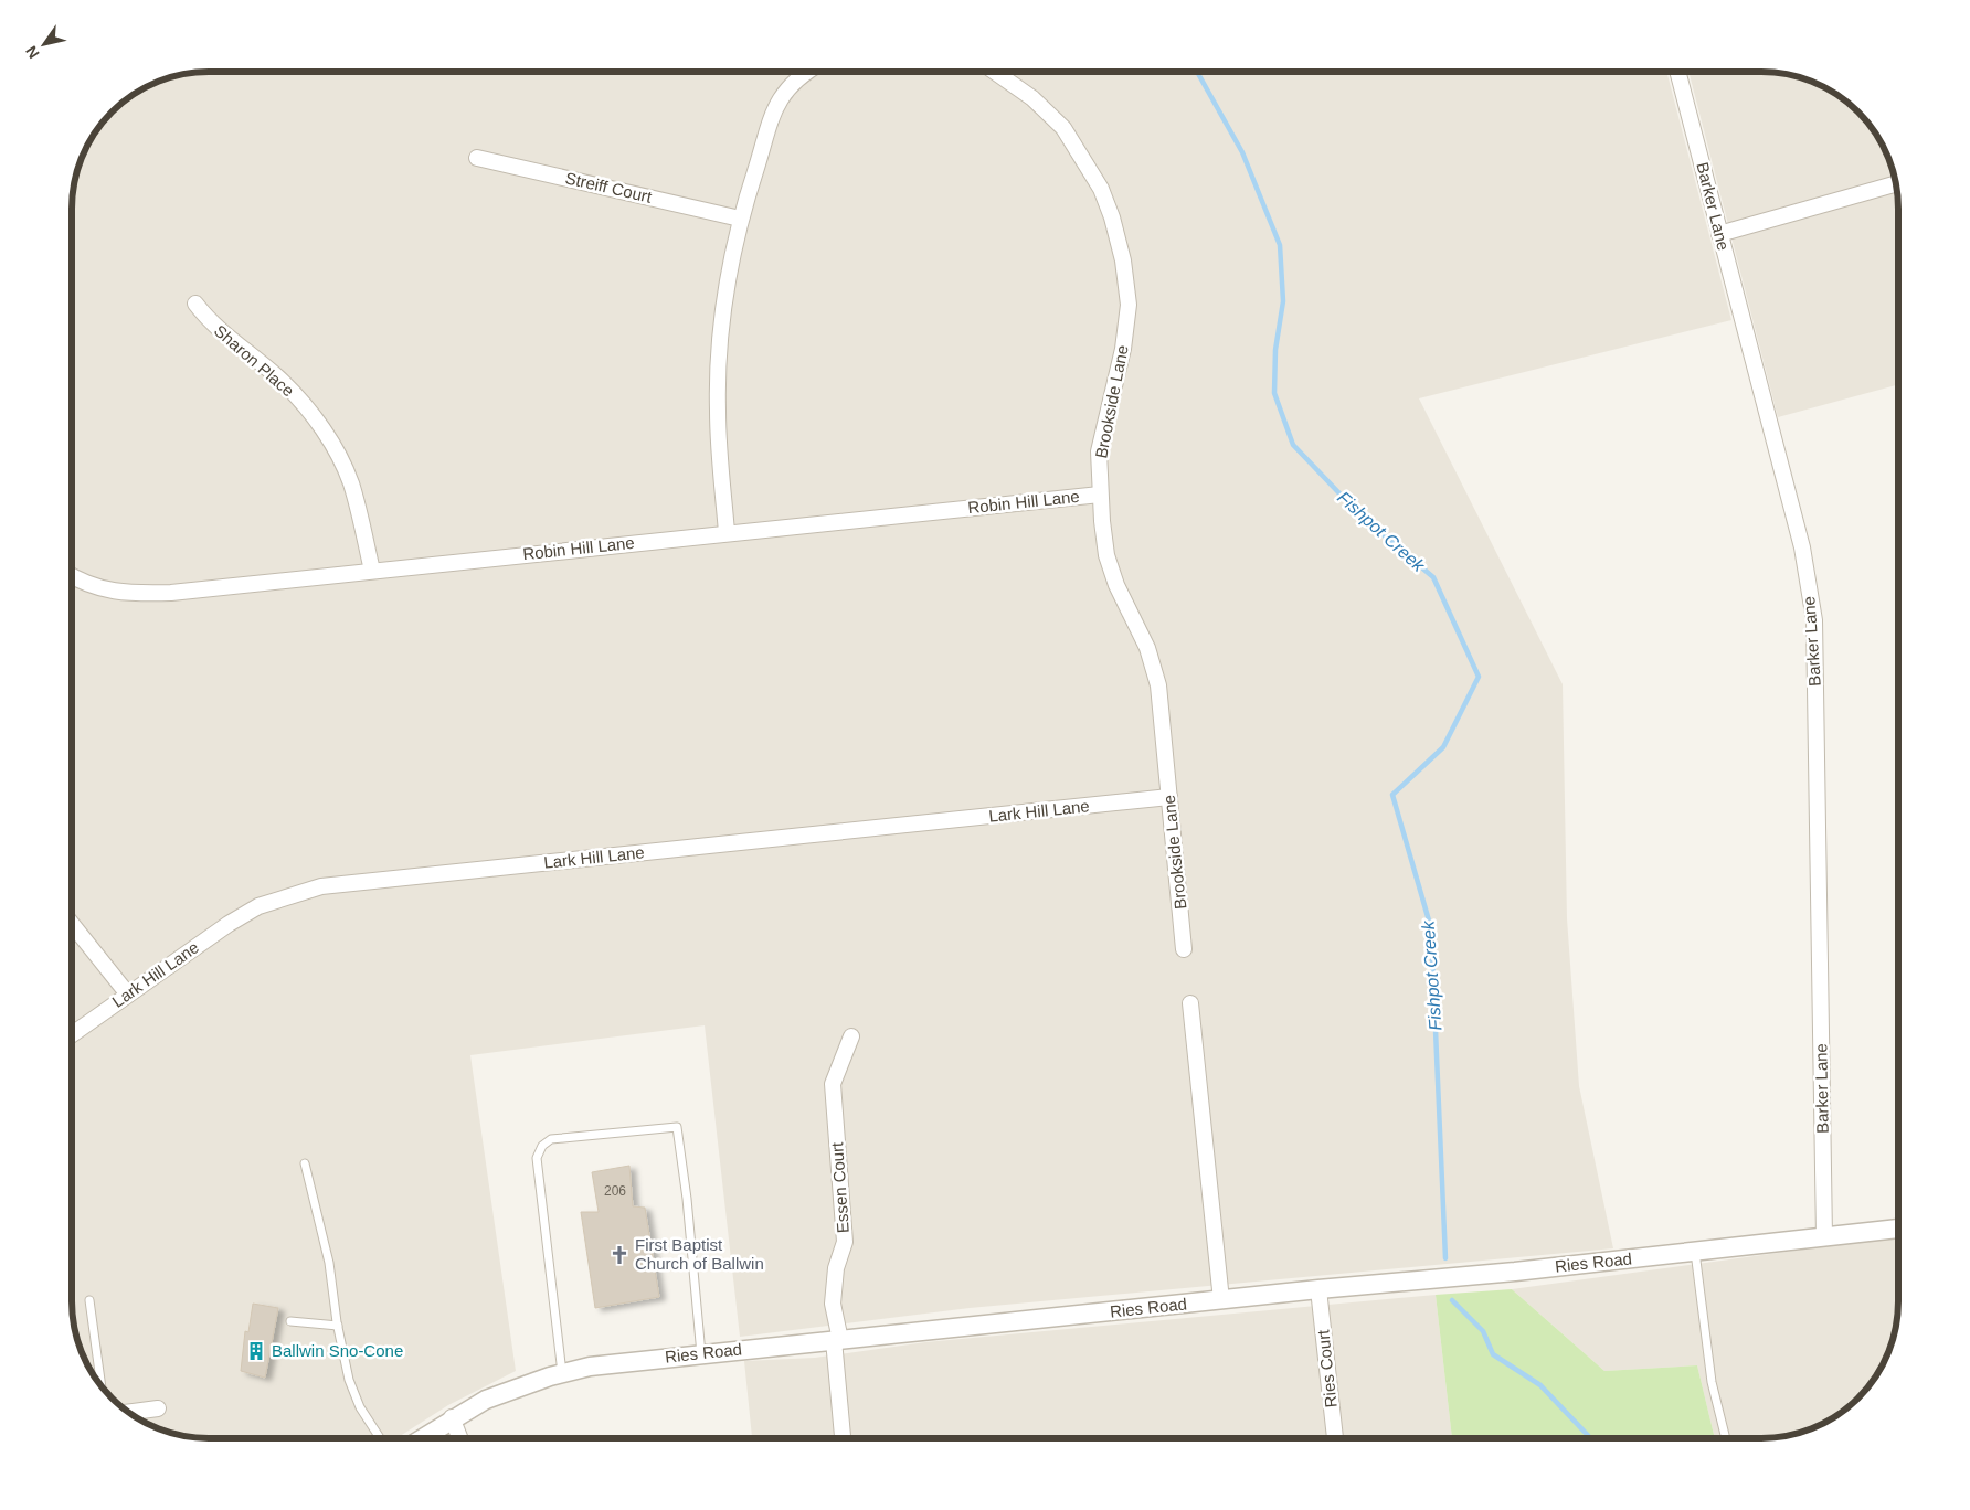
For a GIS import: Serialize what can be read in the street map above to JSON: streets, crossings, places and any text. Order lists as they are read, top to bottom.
{
  "streets": {
    "street": [
      "Streiff Court",
      "Barker Lane",
      "Sharon Place",
      "Brookside Lane",
      "Robin Hill Lane",
      "Lark Hill Lane",
      "Essen Court",
      "Ries Road",
      "Ries Court"
    ]
  },
  "crossings": [
    ["Barker Lane", "Ries Road"],
    ["Sharon Place", "Robin Hill Lane"],
    ["Brookside Lane", "Robin Hill Lane"],
    ["Brookside Lane", "Lark Hill Lane"],
    ["Essen Court", "Ries Road"],
    ["Ries Road", "Ries Court"]
  ],
  "water": ["Fishpot Creek"],
  "places": {
    "church": ["First Baptist Church of Ballwin"],
    "building": ["Ballwin Sno-Cone"]
  },
  "house_numbers": ["206"],
  "north": "bottom left"
}
